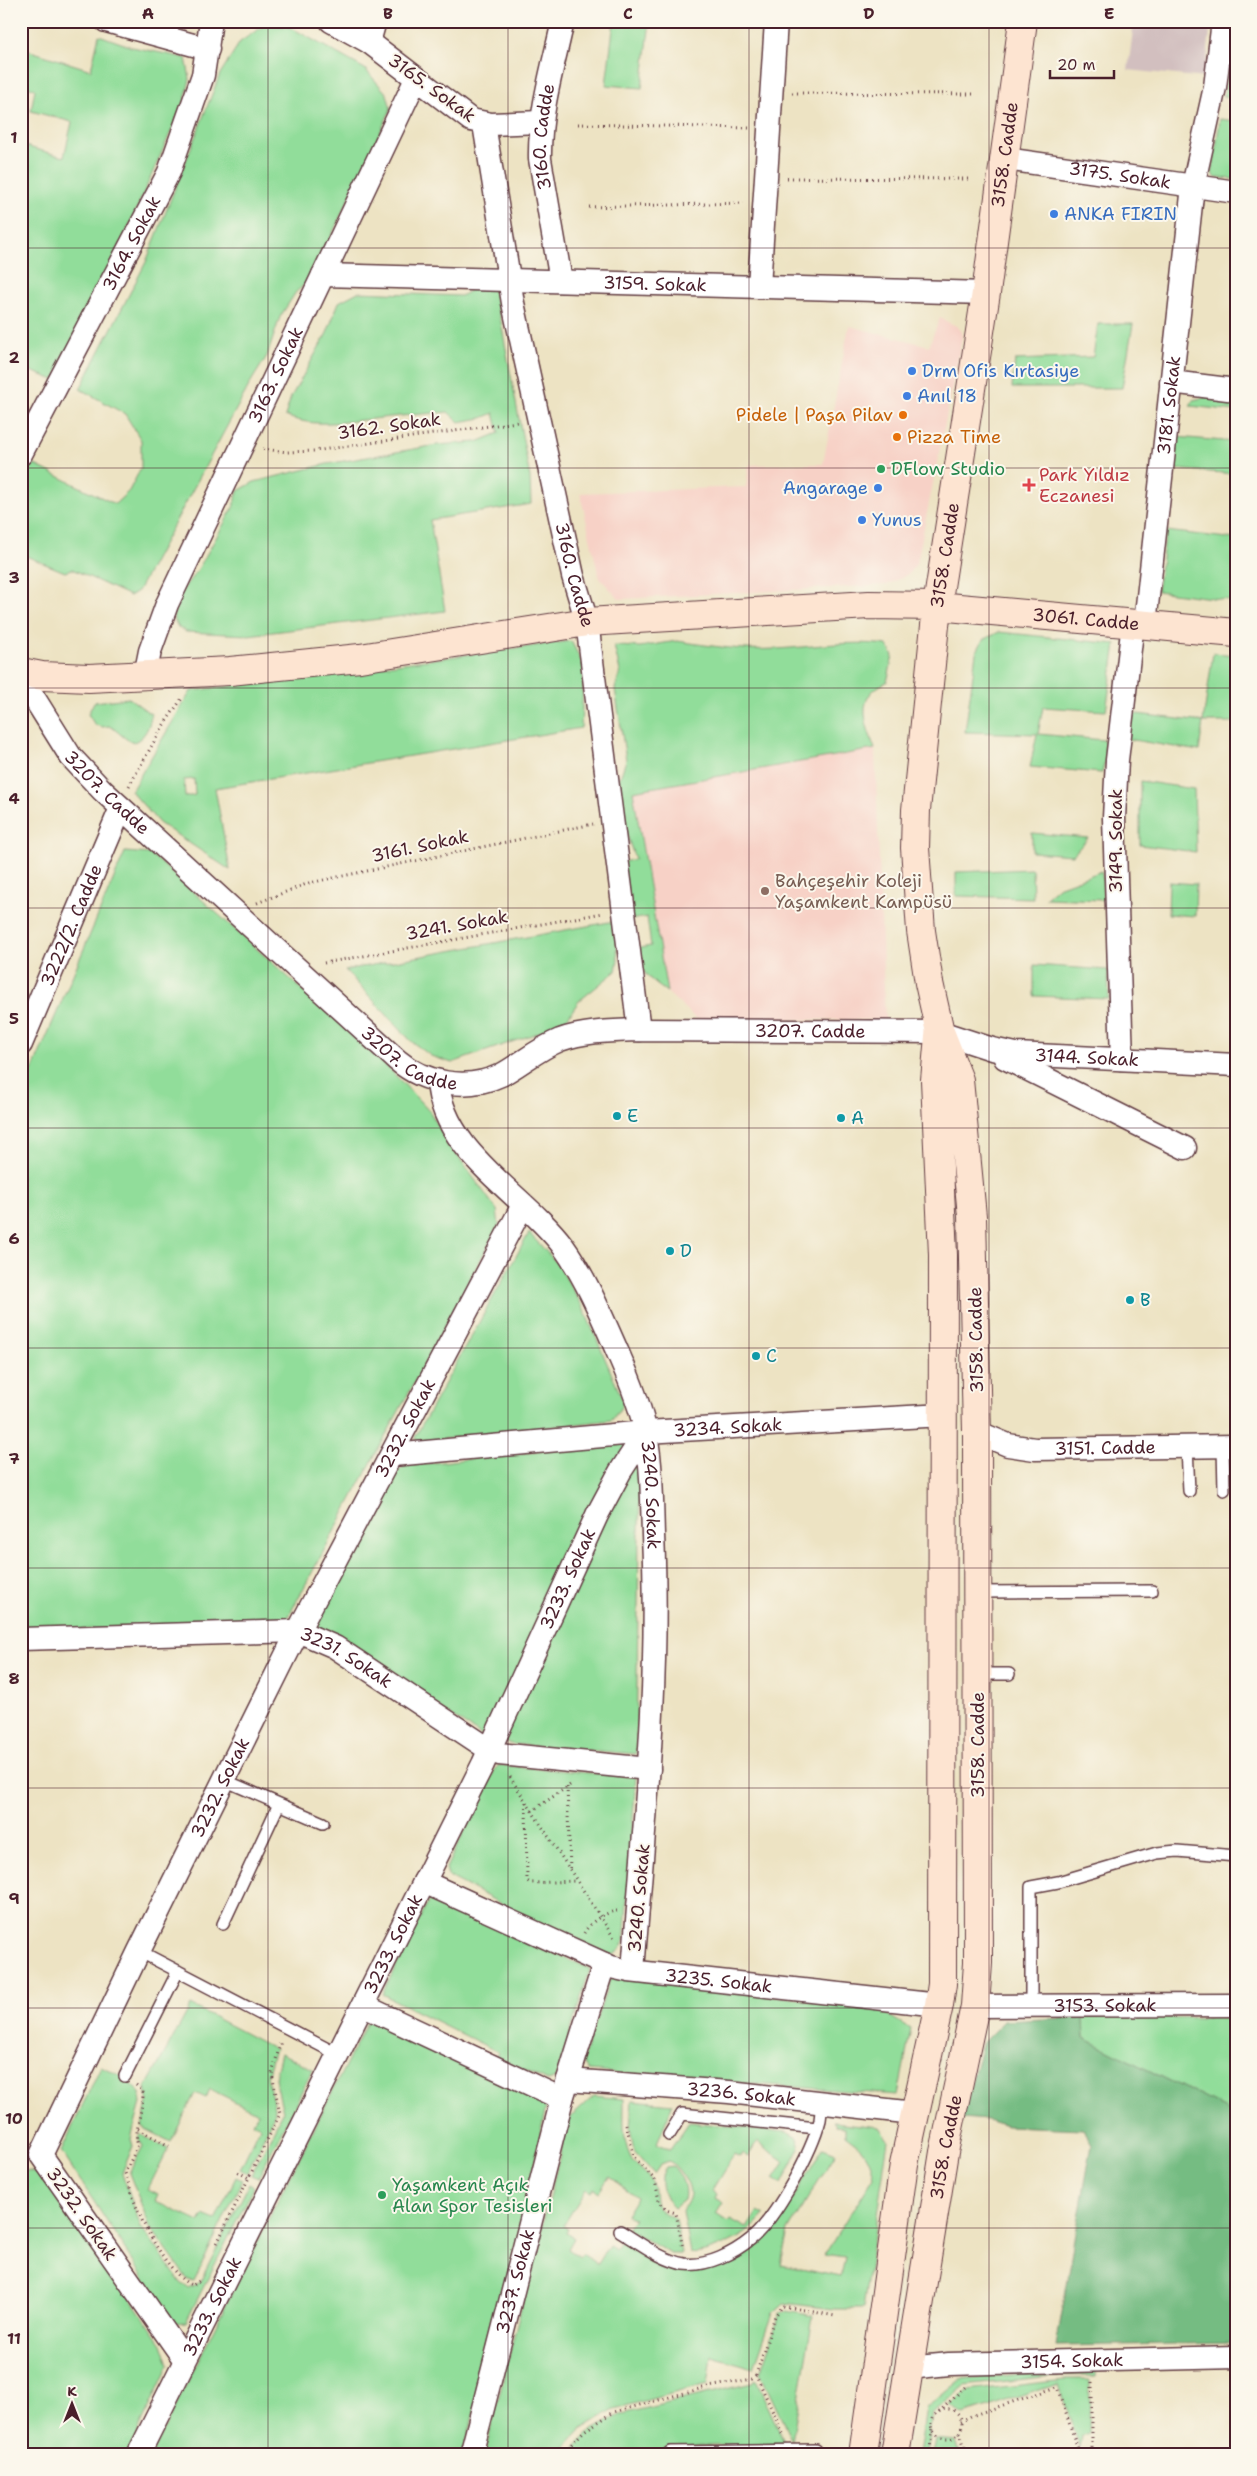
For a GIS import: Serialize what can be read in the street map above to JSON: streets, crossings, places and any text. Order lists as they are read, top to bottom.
{
  "streets": {
    "street": [
      "3165. Sokak",
      "3160. Cadde",
      "3158. Cadde",
      "3175. Sokak",
      "3164. Sokak",
      "3159. Sokak",
      "3163. Sokak",
      "3181. Sokak",
      "3061. Cadde",
      "3207. Cadde",
      "3149. Sokak",
      "3222/2. Cadde",
      "3144. Sokak",
      "3234. Sokak",
      "3232. Sokak",
      "3151. Cadde",
      "3240. Sokak",
      "3233. Sokak",
      "3231. Sokak",
      "3235. Sokak",
      "3153. Sokak",
      "3236. Sokak",
      "3237. Sokak",
      "3154. Sokak"
    ],
    "path": ["3162. Sokak", "3161. Sokak", "3241. Sokak"]
  },
  "crossings": [
    ["3165. Sokak", "3160. Cadde"],
    ["3165. Sokak", "3163. Sokak"],
    ["3160. Cadde", "3159. Sokak"],
    ["3160. Cadde", "3162. Sokak"],
    ["3160. Cadde", "3061. Cadde"],
    ["3160. Cadde", "3207. Cadde"],
    ["3160. Cadde", "3161. Sokak"],
    ["3160. Cadde", "3241. Sokak"],
    ["3158. Cadde", "3175. Sokak"],
    ["3158. Cadde", "3159. Sokak"],
    ["3158. Cadde", "3061. Cadde"],
    ["3158. Cadde", "3207. Cadde"],
    ["3158. Cadde", "3144. Sokak"],
    ["3158. Cadde", "3234. Sokak"],
    ["3158. Cadde", "3151. Cadde"],
    ["3158. Cadde", "3235. Sokak"],
    ["3158. Cadde", "3153. Sokak"],
    ["3158. Cadde", "3236. Sokak"],
    ["3158. Cadde", "3154. Sokak"],
    ["3175. Sokak", "3181. Sokak"],
    ["3159. Sokak", "3163. Sokak"],
    ["3163. Sokak", "3162. Sokak"],
    ["3163. Sokak", "3061. Cadde"],
    ["3181. Sokak", "3061. Cadde"],
    ["3181. Sokak", "3149. Sokak"],
    ["3061. Cadde", "3149. Sokak"],
    ["3207. Cadde", "3161. Sokak"],
    ["3207. Cadde", "3241. Sokak"],
    ["3207. Cadde", "3222/2. Cadde"],
    ["3207. Cadde", "3144. Sokak"],
    ["3207. Cadde", "3240. Sokak"],
    ["3149. Sokak", "3144. Sokak"],
    ["3234. Sokak", "3232. Sokak"],
    ["3234. Sokak", "3240. Sokak"],
    ["3234. Sokak", "3233. Sokak"],
    ["3232. Sokak", "3240. Sokak"],
    ["3232. Sokak", "3233. Sokak"],
    ["3232. Sokak", "3231. Sokak"],
    ["3240. Sokak", "3233. Sokak"],
    ["3240. Sokak", "3231. Sokak"],
    ["3240. Sokak", "3235. Sokak"],
    ["3233. Sokak", "3231. Sokak"],
    ["3233. Sokak", "3235. Sokak"],
    ["3233. Sokak", "3236. Sokak"],
    ["3235. Sokak", "3237. Sokak"],
    ["3236. Sokak", "3237. Sokak"]
  ],
  "places": {
    "other": [
      "ANKA FIRIN",
      "Drm Ofis Kırtasiye",
      "Anıl 18",
      "Pidele | Paşa Pilav",
      "Pizza Time",
      "DFlow Studio",
      "Angarage",
      "Yunus",
      "Bahçeşehir Koleji Yaşamkent Kampüsü",
      "E",
      "A",
      "D",
      "B",
      "C",
      "Yaşamkent Açık Alan Spor Tesisleri"
    ],
    "health": ["Park Yıldız Eczanesi"]
  },
  "scale_bar": "20 m",
  "north": "top",
  "grid": {
    "columns": [
      "A",
      "B",
      "C",
      "D",
      "E"
    ],
    "rows": [
      "1",
      "2",
      "3",
      "4",
      "5",
      "6",
      "7",
      "8",
      "9",
      "10",
      "11"
    ]
  }
}
